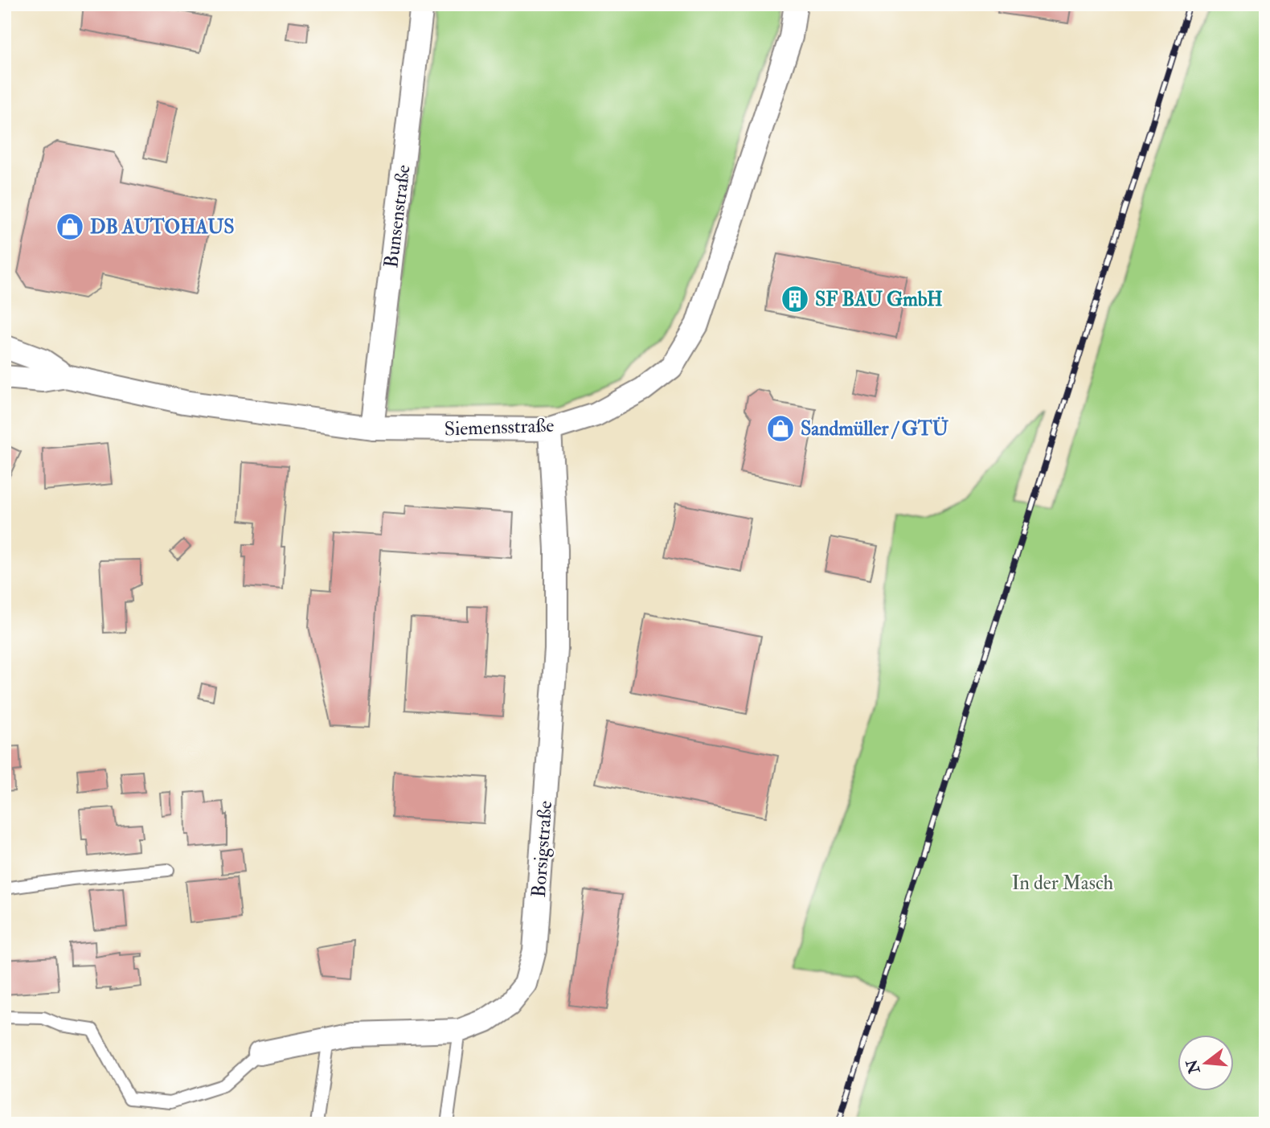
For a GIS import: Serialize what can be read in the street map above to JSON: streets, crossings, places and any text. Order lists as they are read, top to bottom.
{
  "streets": {
    "street": ["Bunsenstraße", "Siemensstraße", "Borsigstraße"]
  },
  "crossings": [
    ["Bunsenstraße", "Siemensstraße"],
    ["Siemensstraße", "Borsigstraße"]
  ],
  "parks": ["In der Masch"],
  "places": {
    "shop": ["DB AUTOHAUS", "Sandmüller / GTÜ"],
    "building": ["SF BAU GmbH"]
  },
  "north": "left"
}
